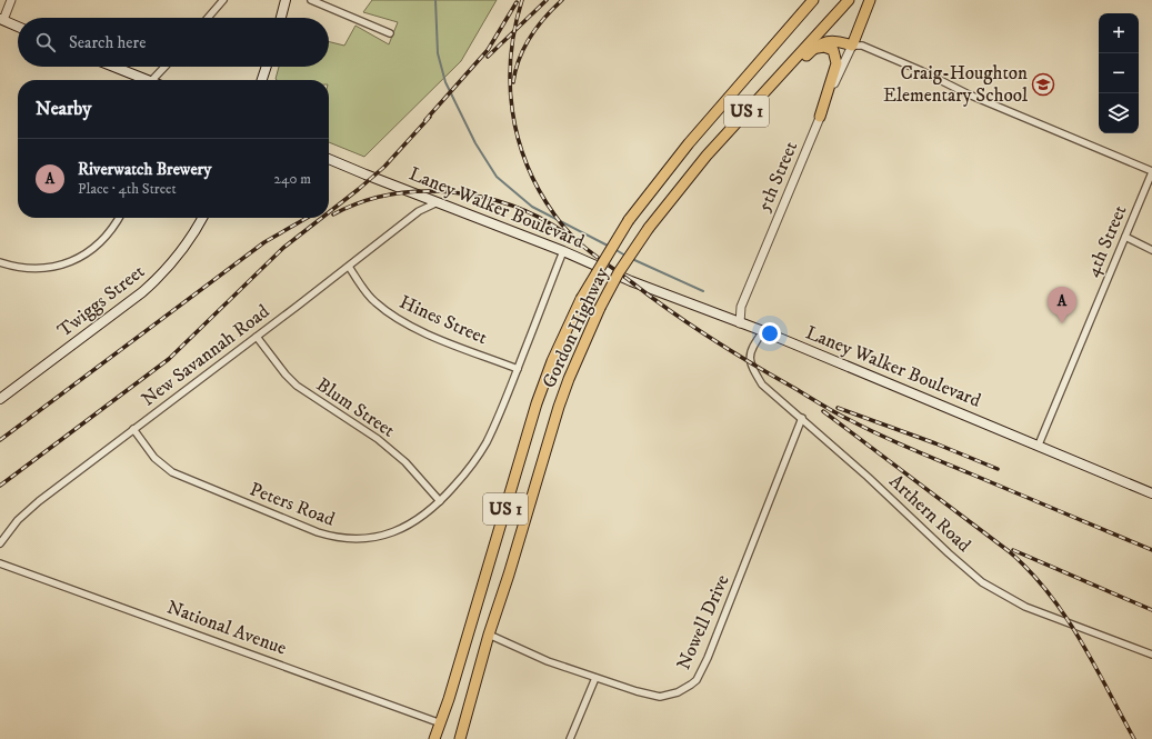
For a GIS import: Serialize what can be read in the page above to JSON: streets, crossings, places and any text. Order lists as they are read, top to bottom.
{
  "streets": {
    "highway": ["US 1", "Gordon Highway"],
    "main road": ["Laney Walker Boulevard", "Twiggs Street"],
    "street": [
      "5th Street",
      "4th Street",
      "Hines Street",
      "New Savannah Road",
      "Blum Street",
      "Peters Road",
      "Arthern Road",
      "Nowell Drive",
      "National Avenue"
    ]
  },
  "crossings": [
    ["5th Street", "Laney Walker Boulevard"],
    ["Laney Walker Boulevard", "4th Street"],
    ["Laney Walker Boulevard", "New Savannah Road"],
    ["Laney Walker Boulevard", "Peters Road"],
    ["Laney Walker Boulevard", "Arthern Road"],
    ["Hines Street", "New Savannah Road"],
    ["Hines Street", "Peters Road"],
    ["Gordon Highway", "Nowell Drive"],
    ["Gordon Highway", "National Avenue"],
    ["New Savannah Road", "Blum Street"],
    ["New Savannah Road", "Peters Road"],
    ["Blum Street", "Peters Road"],
    ["Arthern Road", "Nowell Drive"]
  ],
  "places": {
    "school or university": ["Craig-Houghton Elementary School"]
  },
  "page": {
    "map_buttons": ["+", "−"],
    "search": "Search here",
    "heading": "Nearby",
    "list": [
      {
        "mark": "A",
        "name": "Riverwatch Brewery",
        "note": "Place · 4th Street",
        "value": "240 m"
      }
    ],
    "pins": "A"
  }
}
